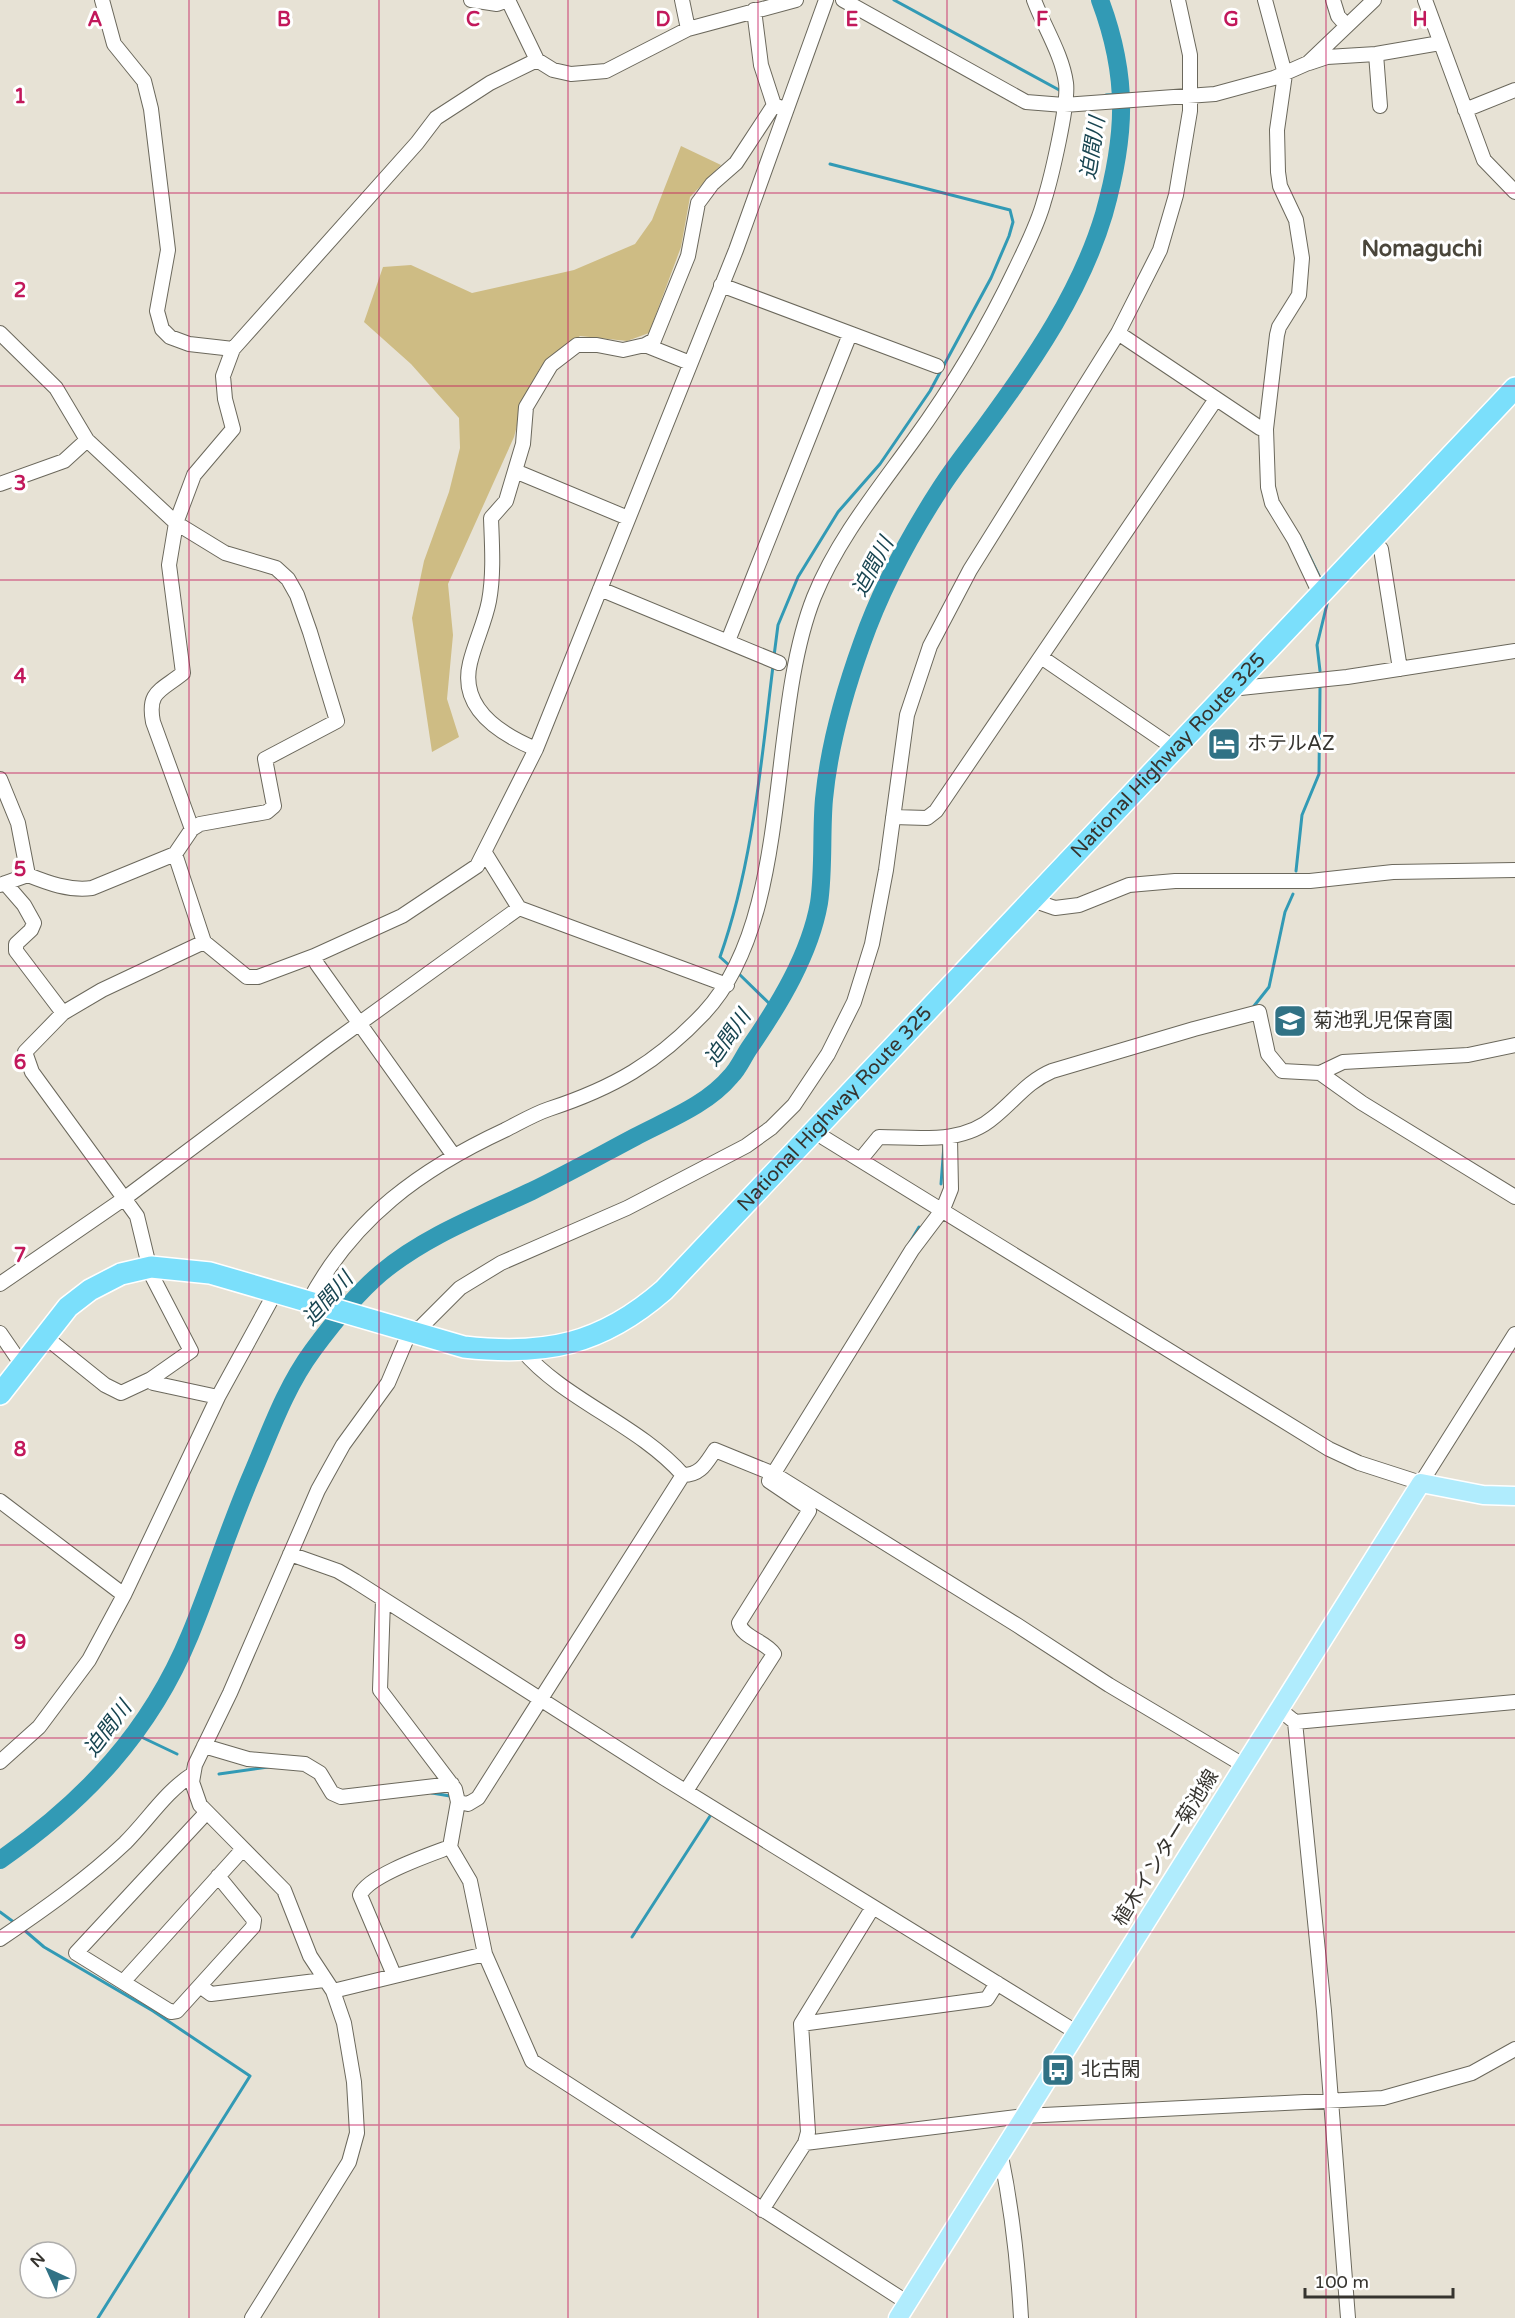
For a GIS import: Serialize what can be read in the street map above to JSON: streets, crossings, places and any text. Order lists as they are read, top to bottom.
{
  "streets": {
    "highway": ["National Highway Route 325"],
    "main road": ["植木インター菊池線"]
  },
  "districts": ["Nomaguchi"],
  "water": ["迫間川"],
  "places": {
    "hotel": ["ホテルAZ"],
    "school or university": ["菊池乳児保育園"],
    "bus stop": ["北古閑"]
  },
  "scale_bar": "100 m",
  "north": "top left",
  "grid": {
    "columns": [
      "A",
      "B",
      "C",
      "D",
      "E",
      "F",
      "G",
      "H"
    ],
    "rows": [
      "1",
      "2",
      "3",
      "4",
      "5",
      "6",
      "7",
      "8",
      "9"
    ]
  }
}
